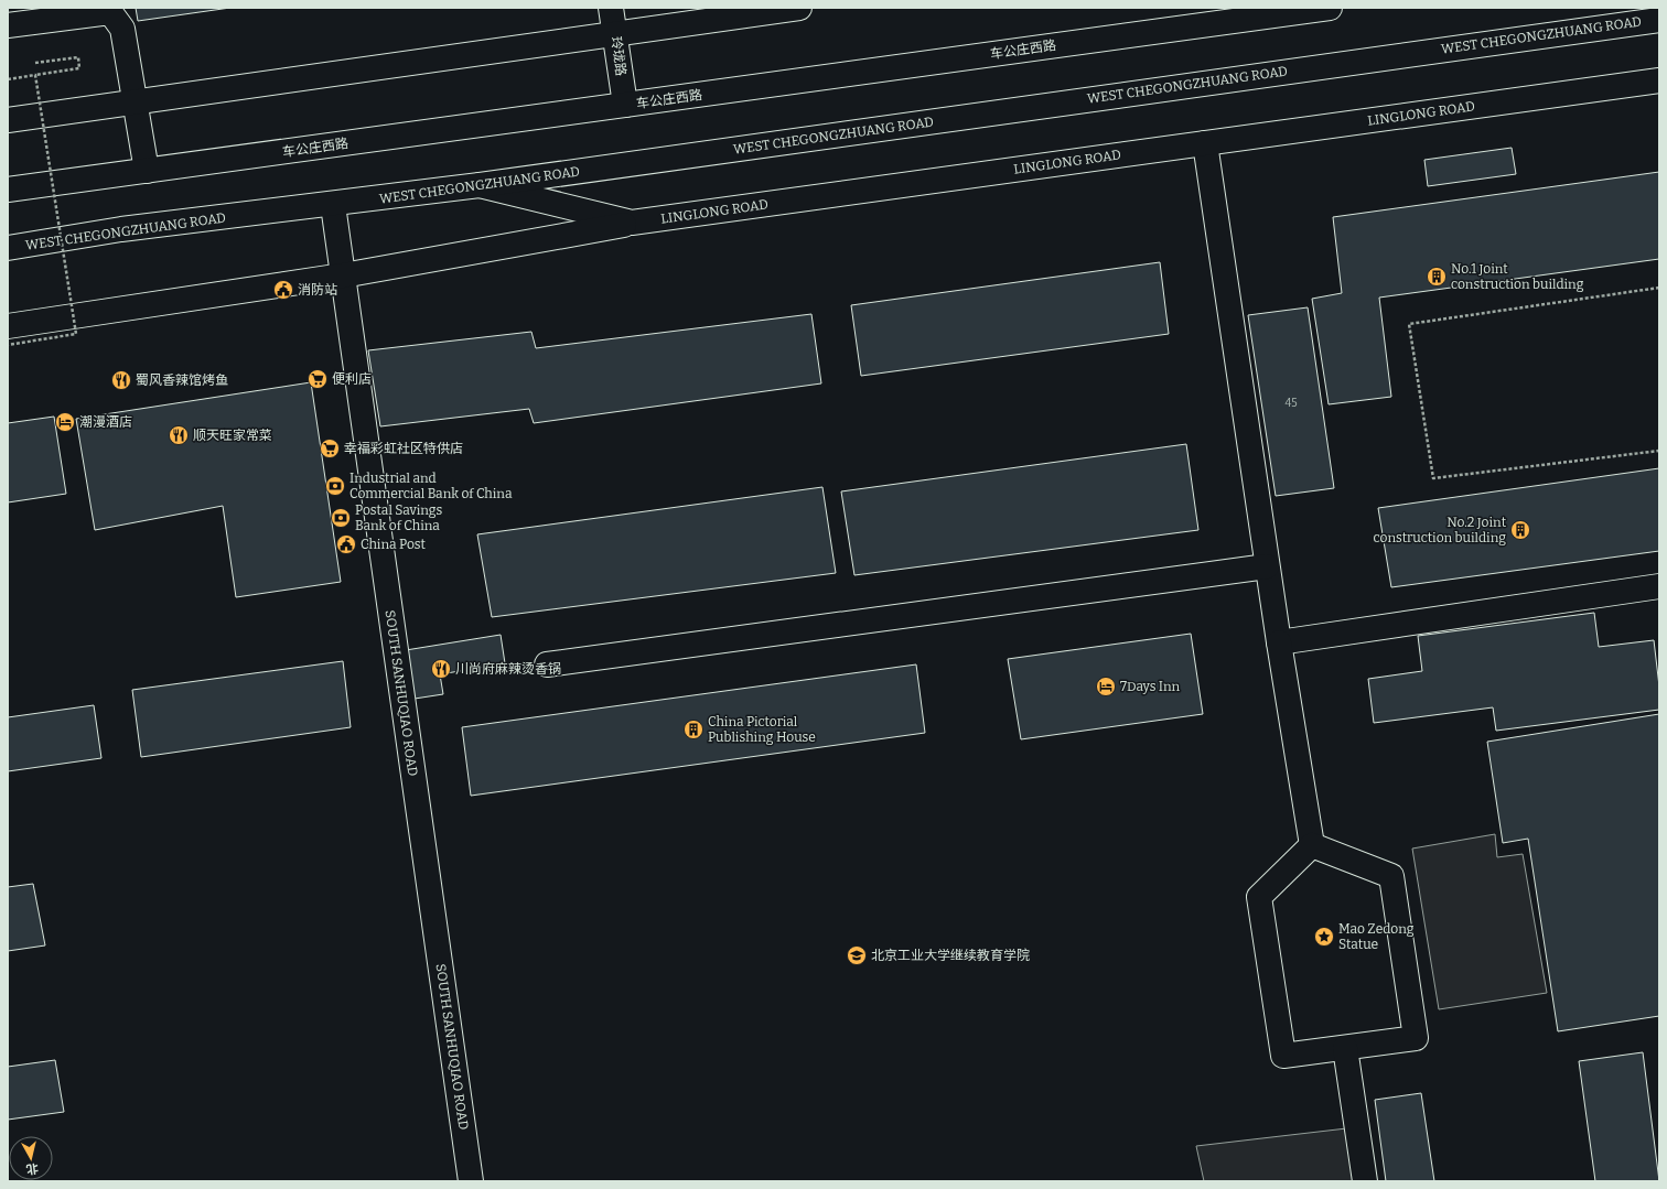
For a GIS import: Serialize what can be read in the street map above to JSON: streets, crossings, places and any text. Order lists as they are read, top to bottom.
{
  "streets": {
    "street": [
      "WEST CHEGONGZHUANG ROAD",
      "车公庄西路",
      "玲珑路",
      "LINGLONG ROAD",
      "SOUTH SANHUQIAO ROAD"
    ]
  },
  "crossings": [
    ["WEST CHEGONGZHUANG ROAD", "LINGLONG ROAD"],
    ["WEST CHEGONGZHUANG ROAD", "SOUTH SANHUQIAO ROAD"],
    ["车公庄西路", "玲珑路"]
  ],
  "places": {
    "building": ["No.1 Joint construction building", "No.2 Joint construction building", "China Pictorial Publishing House"],
    "public building": ["消防站", "China Post"],
    "supermarket": ["便利店", "幸福彩虹社区特供店"],
    "restaurant": ["蜀风香辣馆烤鱼", "顺天旺家常菜", "川尚府麻辣烫香锅"],
    "hotel": ["潮漫酒店", "7Days Inn"],
    "bank": ["Industrial and Commercial Bank of China", "Postal Savings Bank of China"],
    "place": ["Mao Zedong Statue"],
    "school or university": ["北京工业大学继续教育学院"]
  },
  "house_numbers": ["45"],
  "north": "bottom"
}
